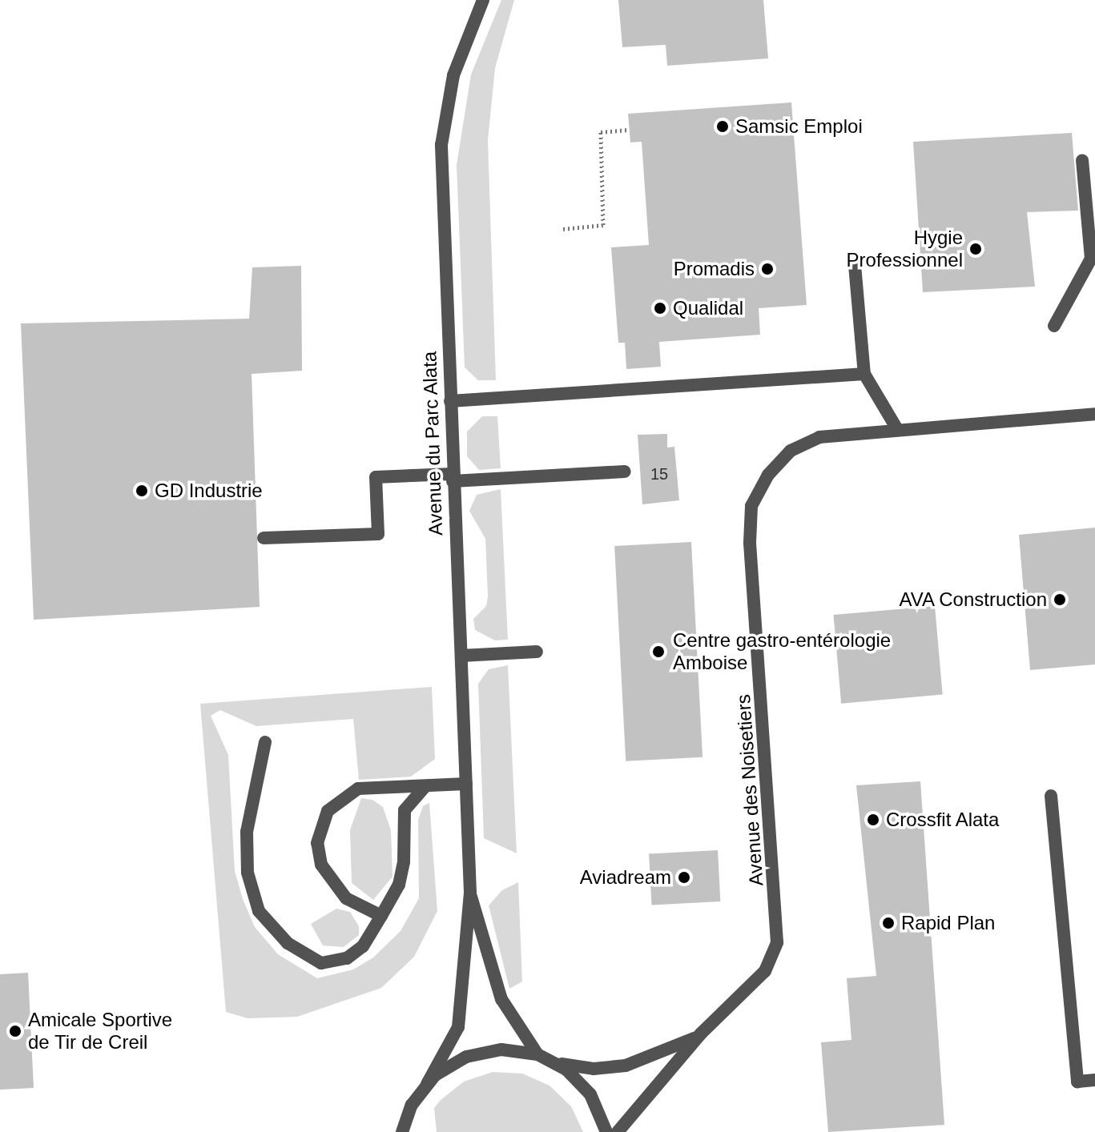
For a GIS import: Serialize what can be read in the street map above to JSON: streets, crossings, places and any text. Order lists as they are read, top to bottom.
{
  "streets": {
    "street": ["Avenue du Parc Alata", "Avenue des Noisetiers"]
  },
  "places": [
    "Samsic Emploi",
    "Hygie Professionnel",
    "Promadis",
    "Qualidal",
    "GD Industrie",
    "AVA Construction",
    "Centre gastro-entérologie Amboise",
    "Crossfit Alata",
    "Aviadream",
    "Rapid Plan",
    "Amicale Sportive de Tir de Creil"
  ],
  "house_numbers": ["15"]
}
